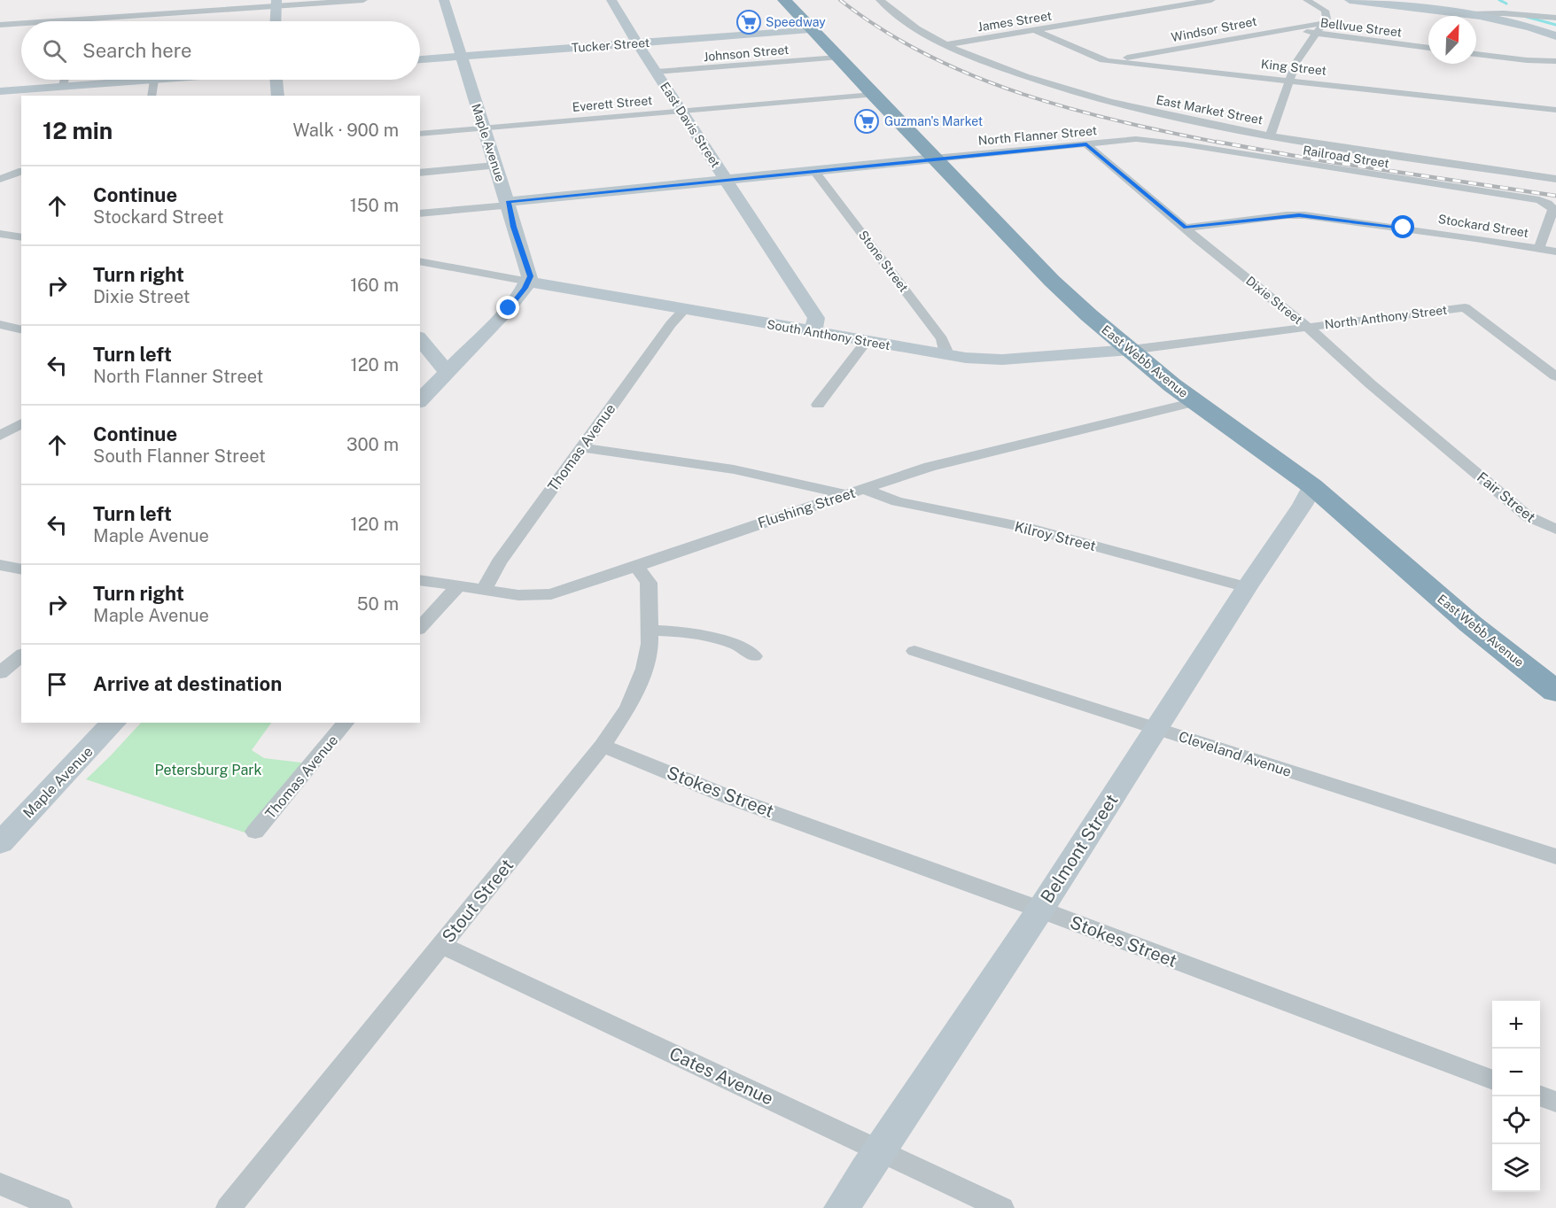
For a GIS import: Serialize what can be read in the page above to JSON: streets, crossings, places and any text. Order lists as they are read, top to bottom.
{
  "streets": {
    "highway": ["East Webb Avenue"],
    "street": [
      "James Street",
      "Bellvue Street",
      "Windsor Street",
      "Tucker Street",
      "Johnson Street",
      "King Street",
      "Everett Street",
      "East Market Street",
      "East Davis Street",
      "North Flanner Street",
      "Maple Avenue",
      "Railroad Street",
      "Stockard Street",
      "Stone Street",
      "Dixie Street",
      "North Anthony Street",
      "South Anthony Street",
      "Thomas Avenue",
      "Fair Street",
      "Flushing Street",
      "Kilroy Street",
      "Cleveland Avenue",
      "Stokes Street",
      "Belmont Street",
      "Stout Street",
      "Cates Avenue"
    ]
  },
  "crossings": [
    ["James Street", "King Street"],
    ["James Street", "East Market Street"],
    ["Bellvue Street", "Windsor Street"],
    ["Windsor Street", "King Street"],
    ["Tucker Street", "East Davis Street"],
    ["Tucker Street", "Maple Avenue"],
    ["Tucker Street", "East Webb Avenue"],
    ["Johnson Street", "East Davis Street"],
    ["Johnson Street", "East Webb Avenue"],
    ["Everett Street", "East Davis Street"],
    ["Everett Street", "Maple Avenue"],
    ["Everett Street", "East Webb Avenue"],
    ["East Davis Street", "South Anthony Street"],
    ["North Flanner Street", "Railroad Street"],
    ["North Flanner Street", "Dixie Street"],
    ["North Flanner Street", "East Webb Avenue"],
    ["Maple Avenue", "South Anthony Street"],
    ["Railroad Street", "Stockard Street"],
    ["Stockard Street", "Dixie Street"],
    ["Stone Street", "South Anthony Street"],
    ["Dixie Street", "North Anthony Street"],
    ["Dixie Street", "Fair Street"],
    ["North Anthony Street", "South Anthony Street"],
    ["North Anthony Street", "East Webb Avenue"],
    ["South Anthony Street", "East Webb Avenue"],
    ["South Anthony Street", "Thomas Avenue"],
    ["East Webb Avenue", "Flushing Street"],
    ["East Webb Avenue", "Belmont Street"],
    ["Thomas Avenue", "Flushing Street"],
    ["Flushing Street", "Kilroy Street"],
    ["Flushing Street", "Stout Street"],
    ["Kilroy Street", "Belmont Street"],
    ["Cleveland Avenue", "Belmont Street"],
    ["Stokes Street", "Belmont Street"],
    ["Stokes Street", "Stout Street"],
    ["Belmont Street", "Cates Avenue"],
    ["Stout Street", "Cates Avenue"]
  ],
  "parks": ["Petersburg Park"],
  "places": {
    "supermarket": ["Speedway", "Guzman's Market"]
  },
  "north": "top right",
  "page": {
    "search": "Search here",
    "heading": ["12 min", "Walk · 900 m"],
    "list": [
      ["Continue", "Stockard Street", "150 m"],
      ["Turn right", "Dixie Street", "160 m"],
      ["Turn left", "North Flanner Street", "120 m"],
      ["Continue", "South Flanner Street", "300 m"],
      ["Turn left", "Maple Avenue", "120 m"],
      ["Turn right", "Maple Avenue", "50 m"],
      "Arrive at destination"
    ],
    "map_buttons": ["+", "−"]
  }
}
